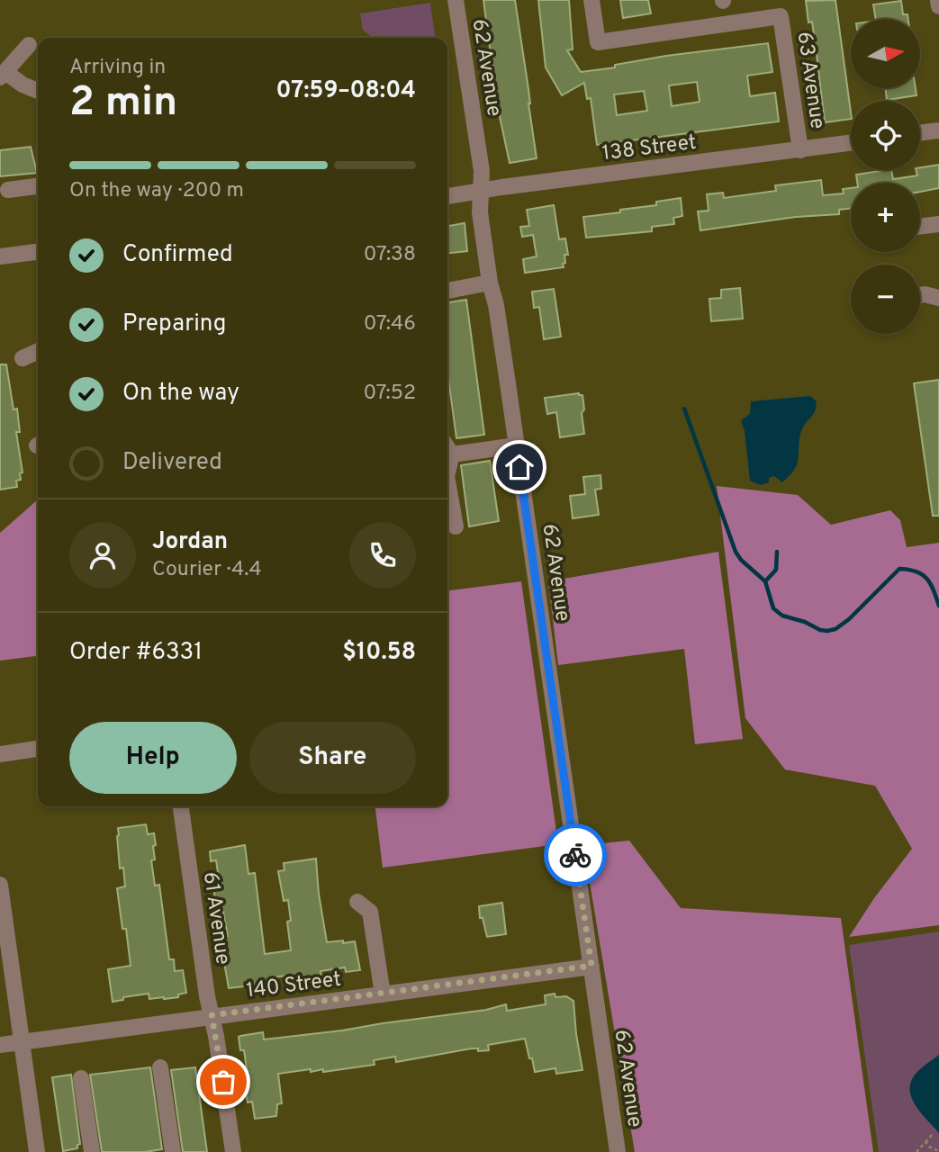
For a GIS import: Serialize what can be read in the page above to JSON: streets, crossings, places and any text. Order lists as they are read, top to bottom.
{
  "streets": {
    "street": [
      "62 Avenue",
      "63 Avenue",
      "138 Street",
      "61 Avenue",
      "140 Street"
    ]
  },
  "crossings": [
    ["62 Avenue", "138 Street"],
    ["62 Avenue", "140 Street"],
    ["63 Avenue", "138 Street"],
    ["61 Avenue", "140 Street"]
  ],
  "north": "right",
  "page": {
    "map_buttons": ["+", "−"],
    "heading": ["2 min", "Arriving in", "07:59–08:04"],
    "panel": [
      "Jordan",
      "Courier · 4.4",
      "Order #6331",
      "$10.58"
    ],
    "bar": "On the way · 200 m",
    "list": [
      ["Confirmed", "07:38"],
      ["Preparing", "07:46"],
      ["On the way", "07:52"],
      "Delivered"
    ],
    "buttons": ["Help", "Share"]
  }
}
